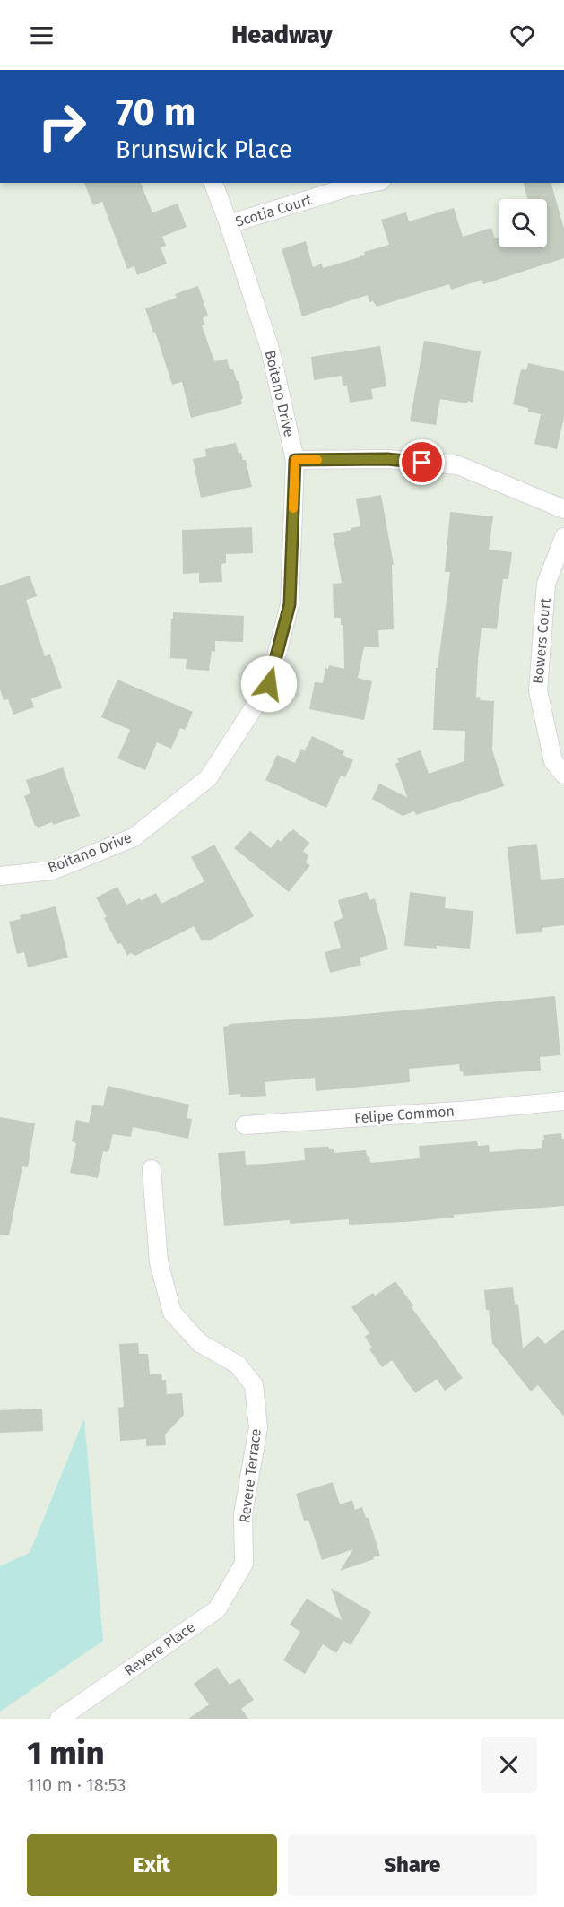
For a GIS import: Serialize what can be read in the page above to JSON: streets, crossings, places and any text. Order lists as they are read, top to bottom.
{
  "streets": {
    "street": [
      "Scotia Court",
      "Boitano Drive",
      "Bowers Court",
      "Felipe Common",
      "Revere Terrace",
      "Revere Place"
    ]
  },
  "crossings": [
    ["Scotia Court", "Boitano Drive"],
    ["Revere Terrace", "Revere Place"]
  ],
  "page": {
    "header": "Headway",
    "turn": ["70 m", "Brunswick Place"],
    "heading": ["1 min", "110 m · 18:53"],
    "buttons": ["Exit", "Share"]
  }
}
